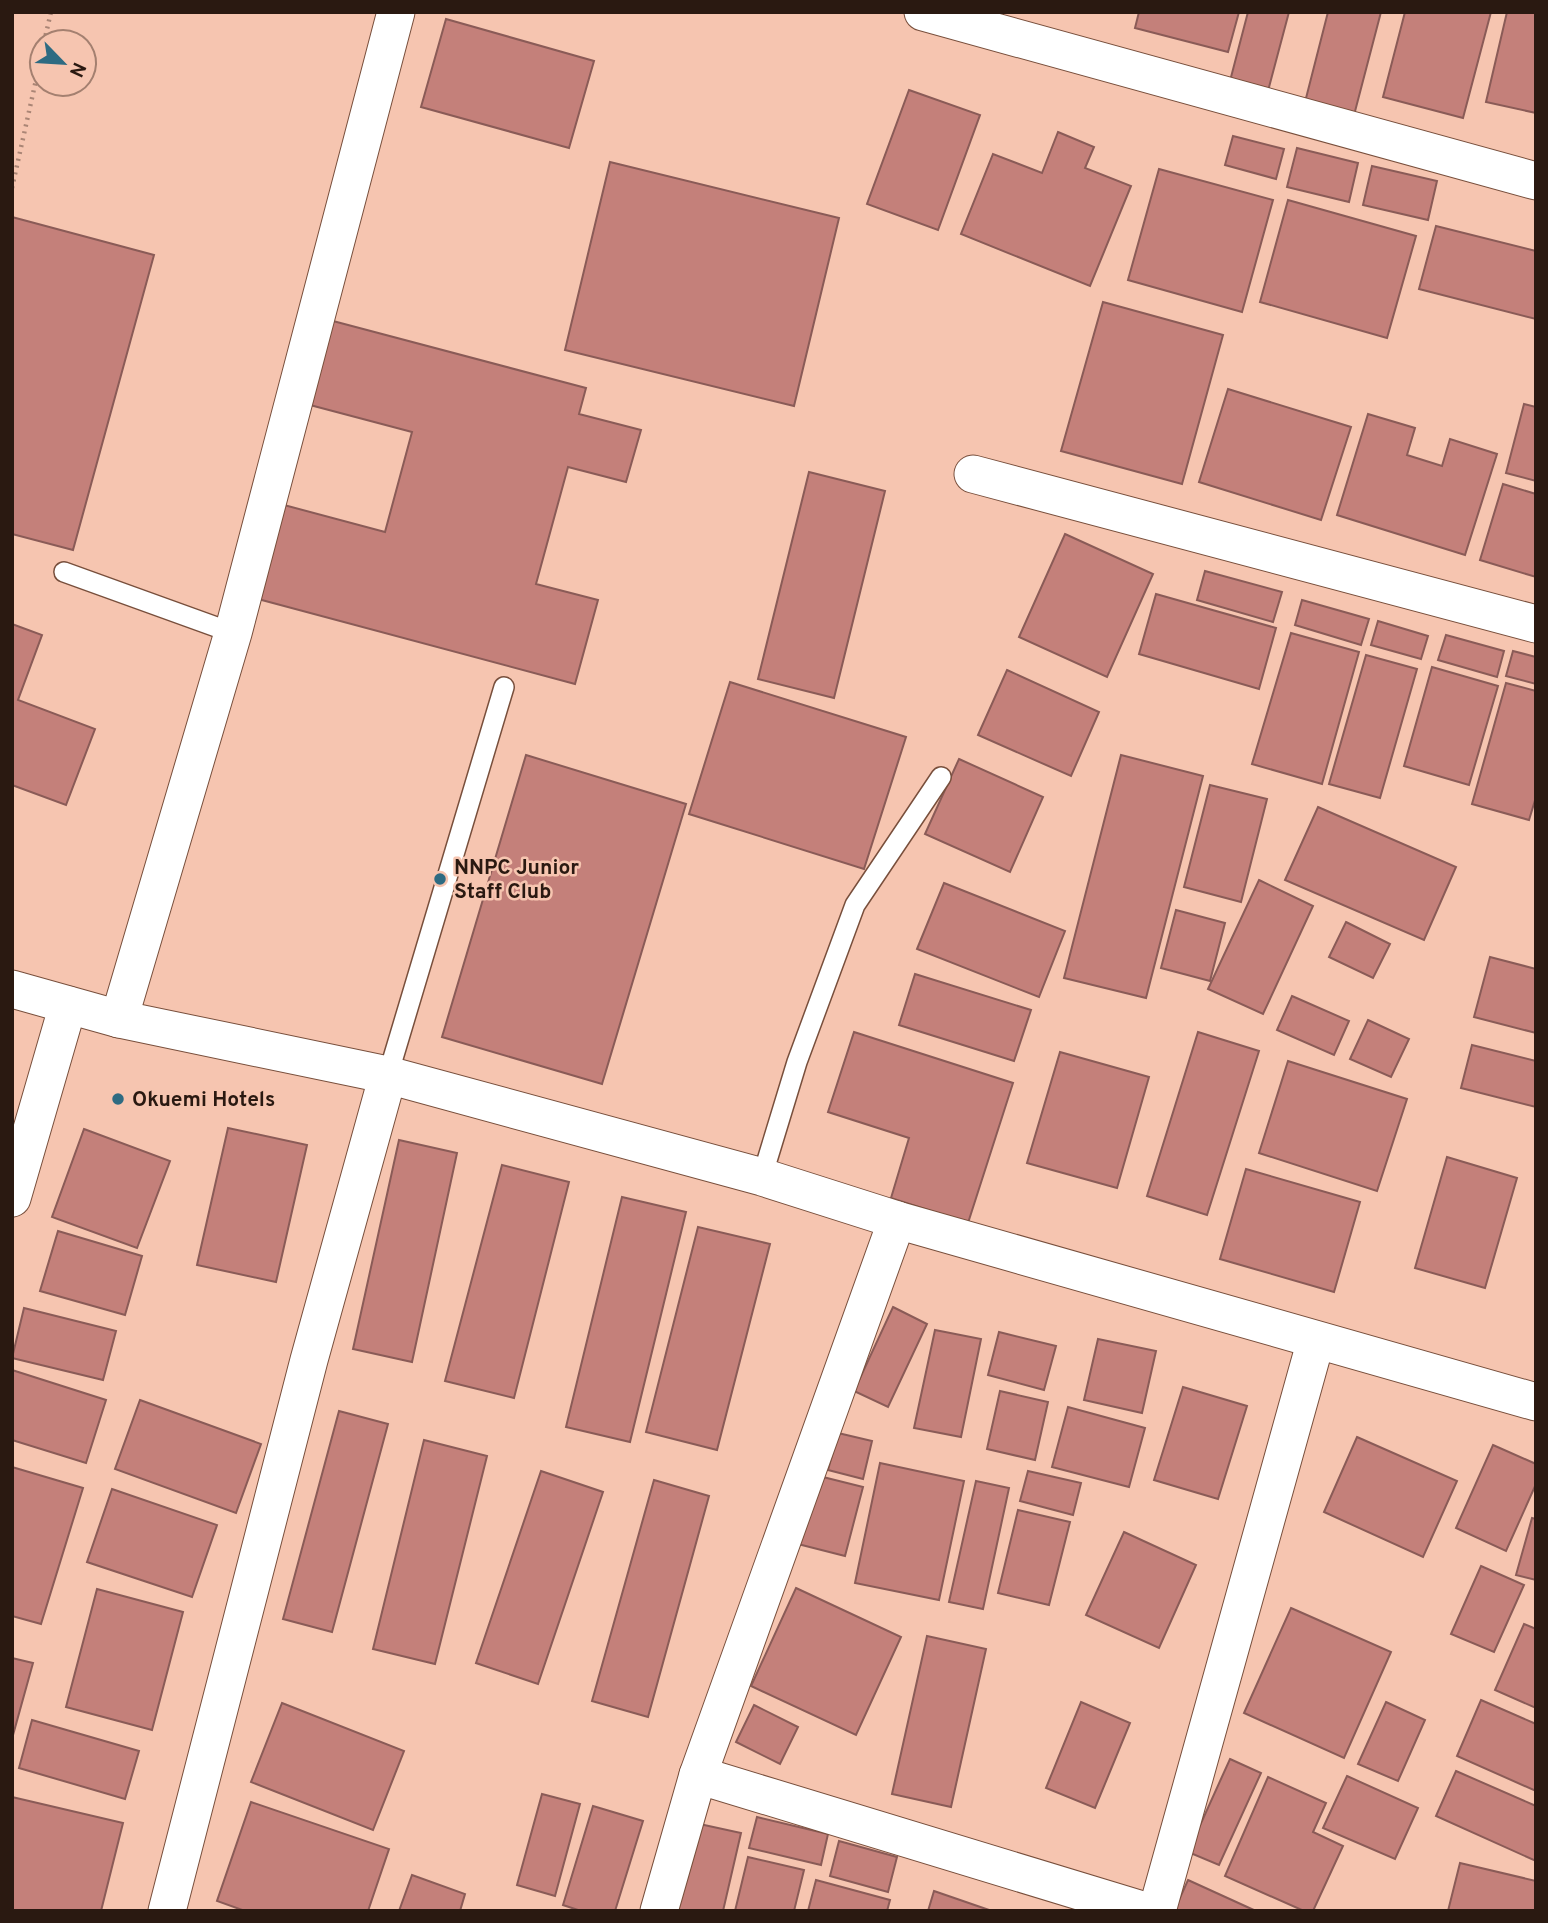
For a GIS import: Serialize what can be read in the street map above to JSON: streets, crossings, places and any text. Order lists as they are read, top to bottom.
{
  "places": ["NNPC Junior Staff Club", "Okuemi Hotels"],
  "north": "bottom right"
}
